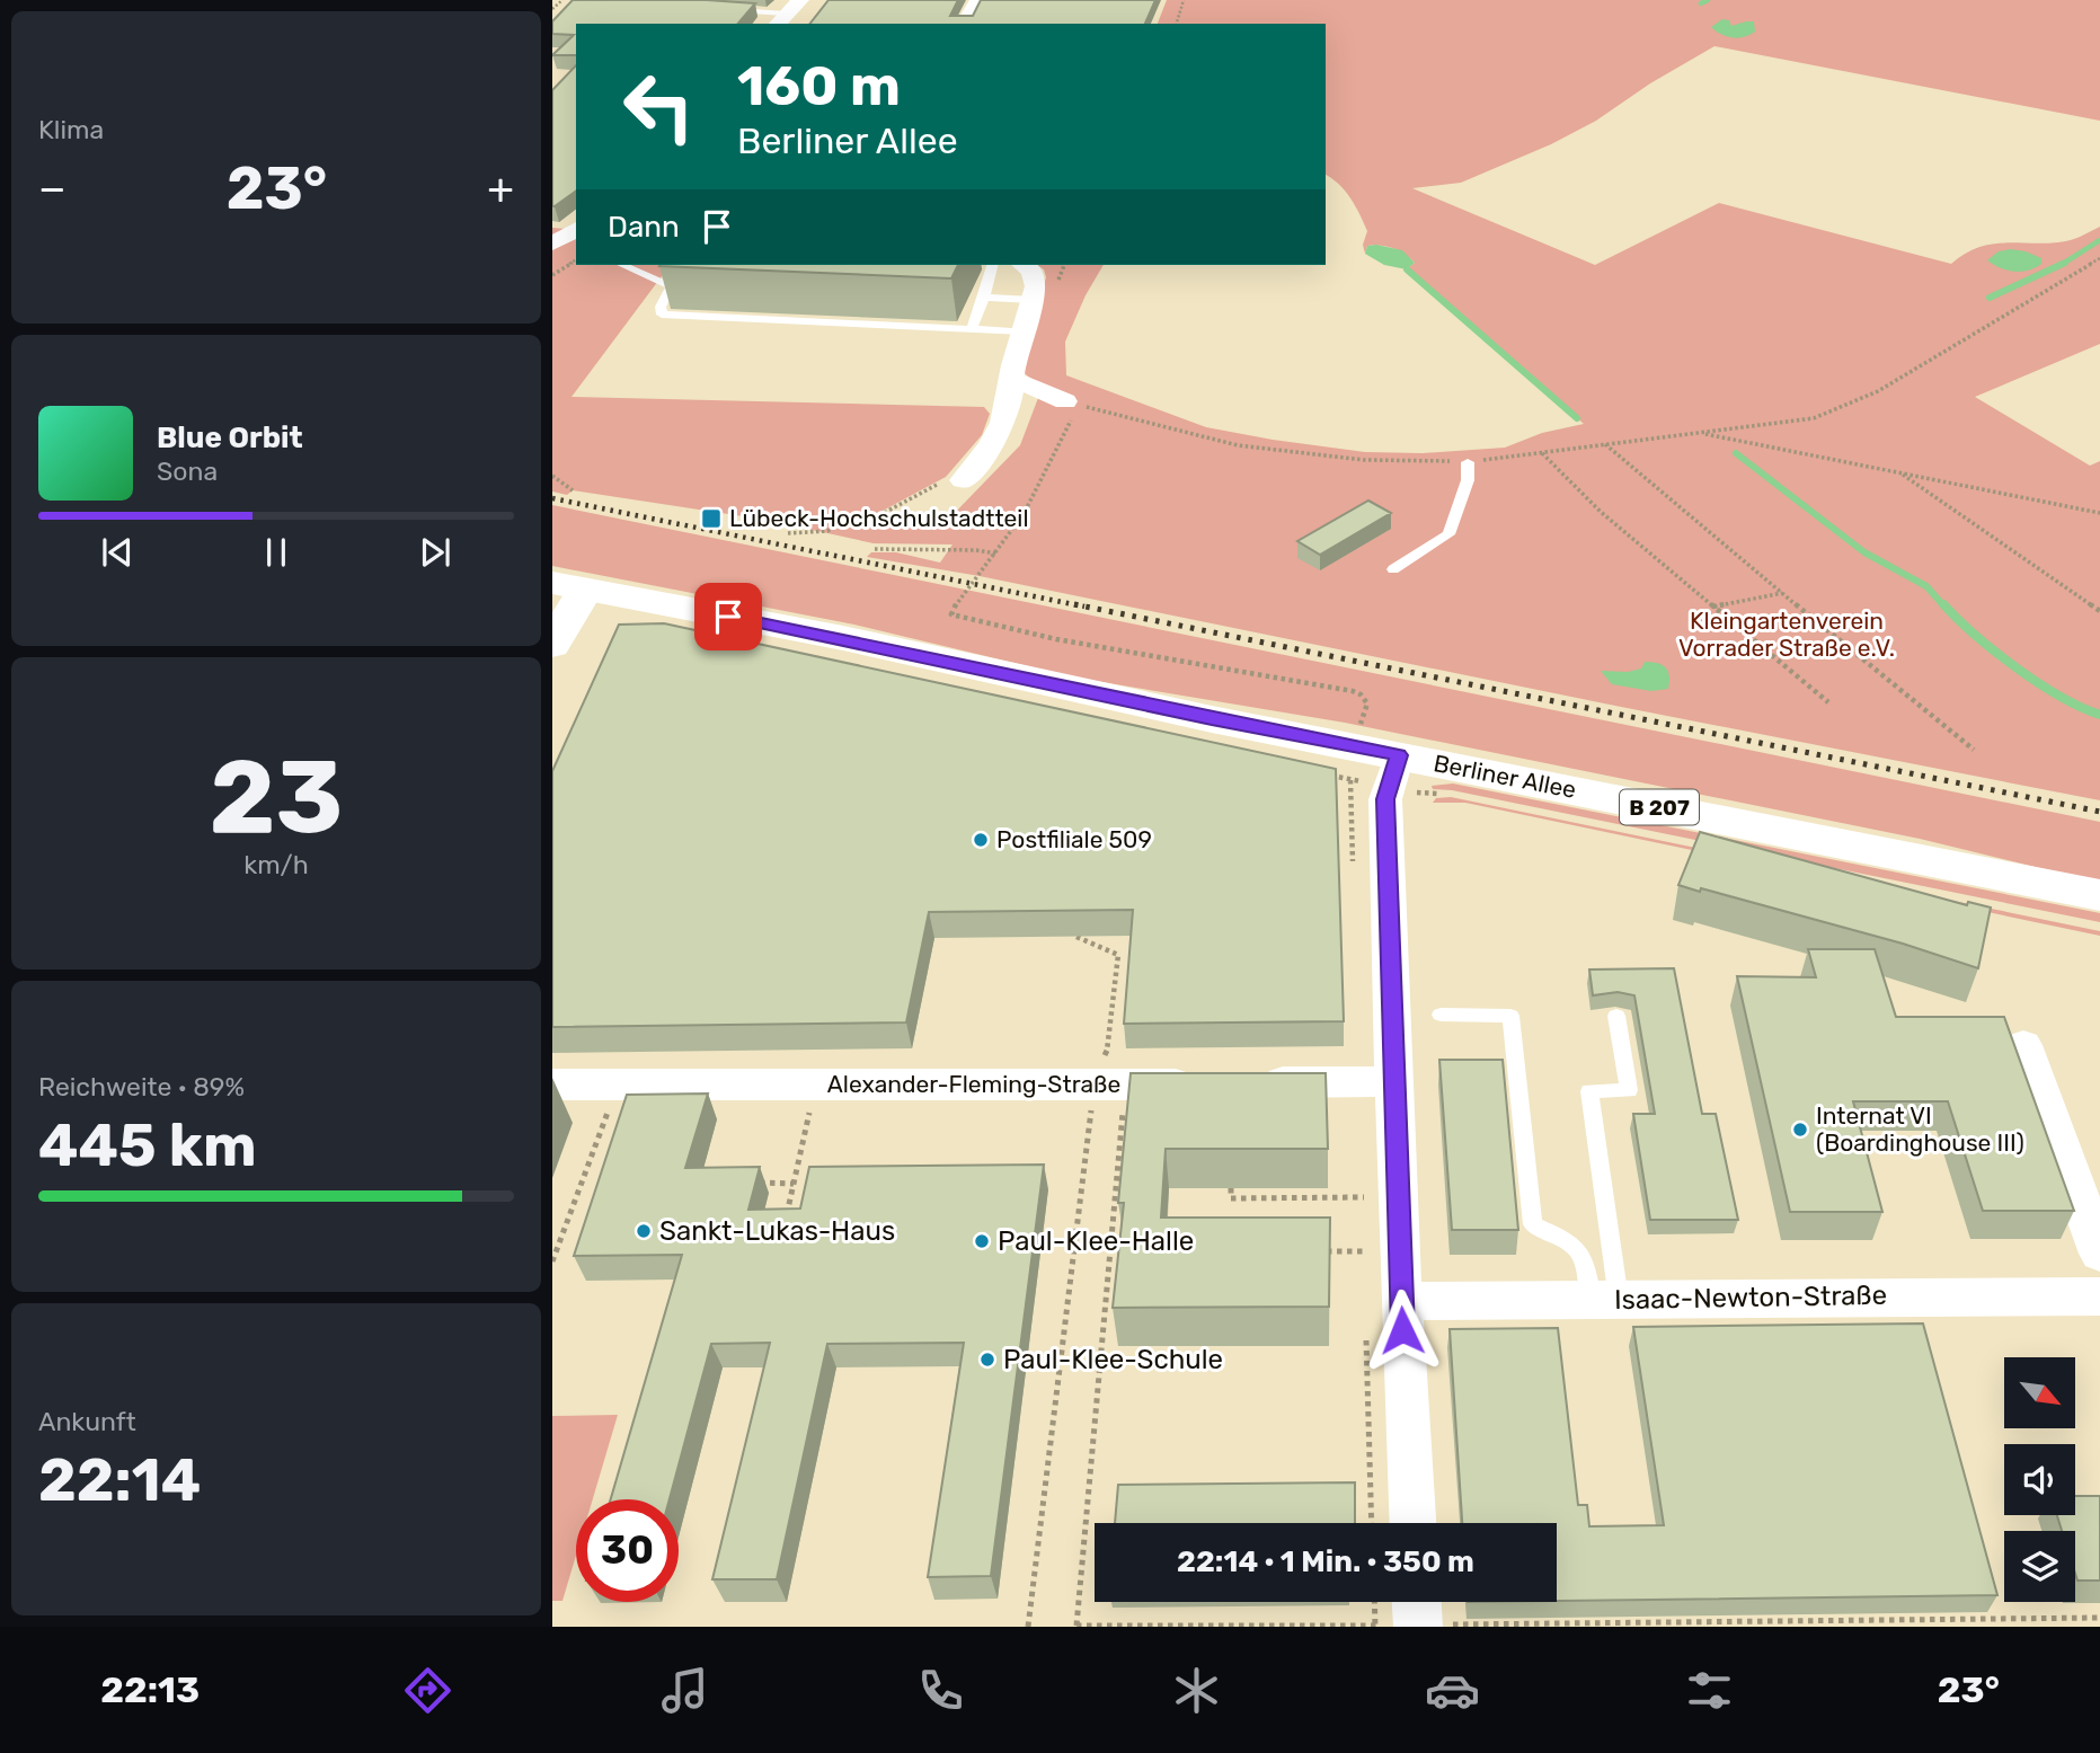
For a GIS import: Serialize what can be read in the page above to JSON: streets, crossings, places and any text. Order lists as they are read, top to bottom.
{
  "streets": {
    "main road": ["Berliner Allee", "B 207"],
    "street": ["Alexander-Fleming-Straße", "Isaac-Newton-Straße"]
  },
  "parks": ["Kleingartenverein Vorrader Straße e.V."],
  "places": {
    "transit": ["Lübeck-Hochschulstadtteil"],
    "other": [
      "Postfiliale 509",
      "Internat VI (Boardinghouse III)",
      "Sankt-Lukas-Haus",
      "Paul-Klee-Halle",
      "Paul-Klee-Schule"
    ]
  },
  "north": "bottom right",
  "page": {
    "tile": [
      "Klima",
      ["23", "km/h"],
      ["Reichweite · 89%", "445 km"],
      ["Ankunft", "22:14"]
    ],
    "turn": ["160 m", "Berliner Allee"],
    "heat": ["−", "23°", "+"],
    "then": "Dann",
    "song": ["Blue Orbit", "Sona"],
    "limit": "30",
    "trip": "22:14 · 1 Min. · 350 m",
    "tabs": ["22:13", "23°"]
  }
}
